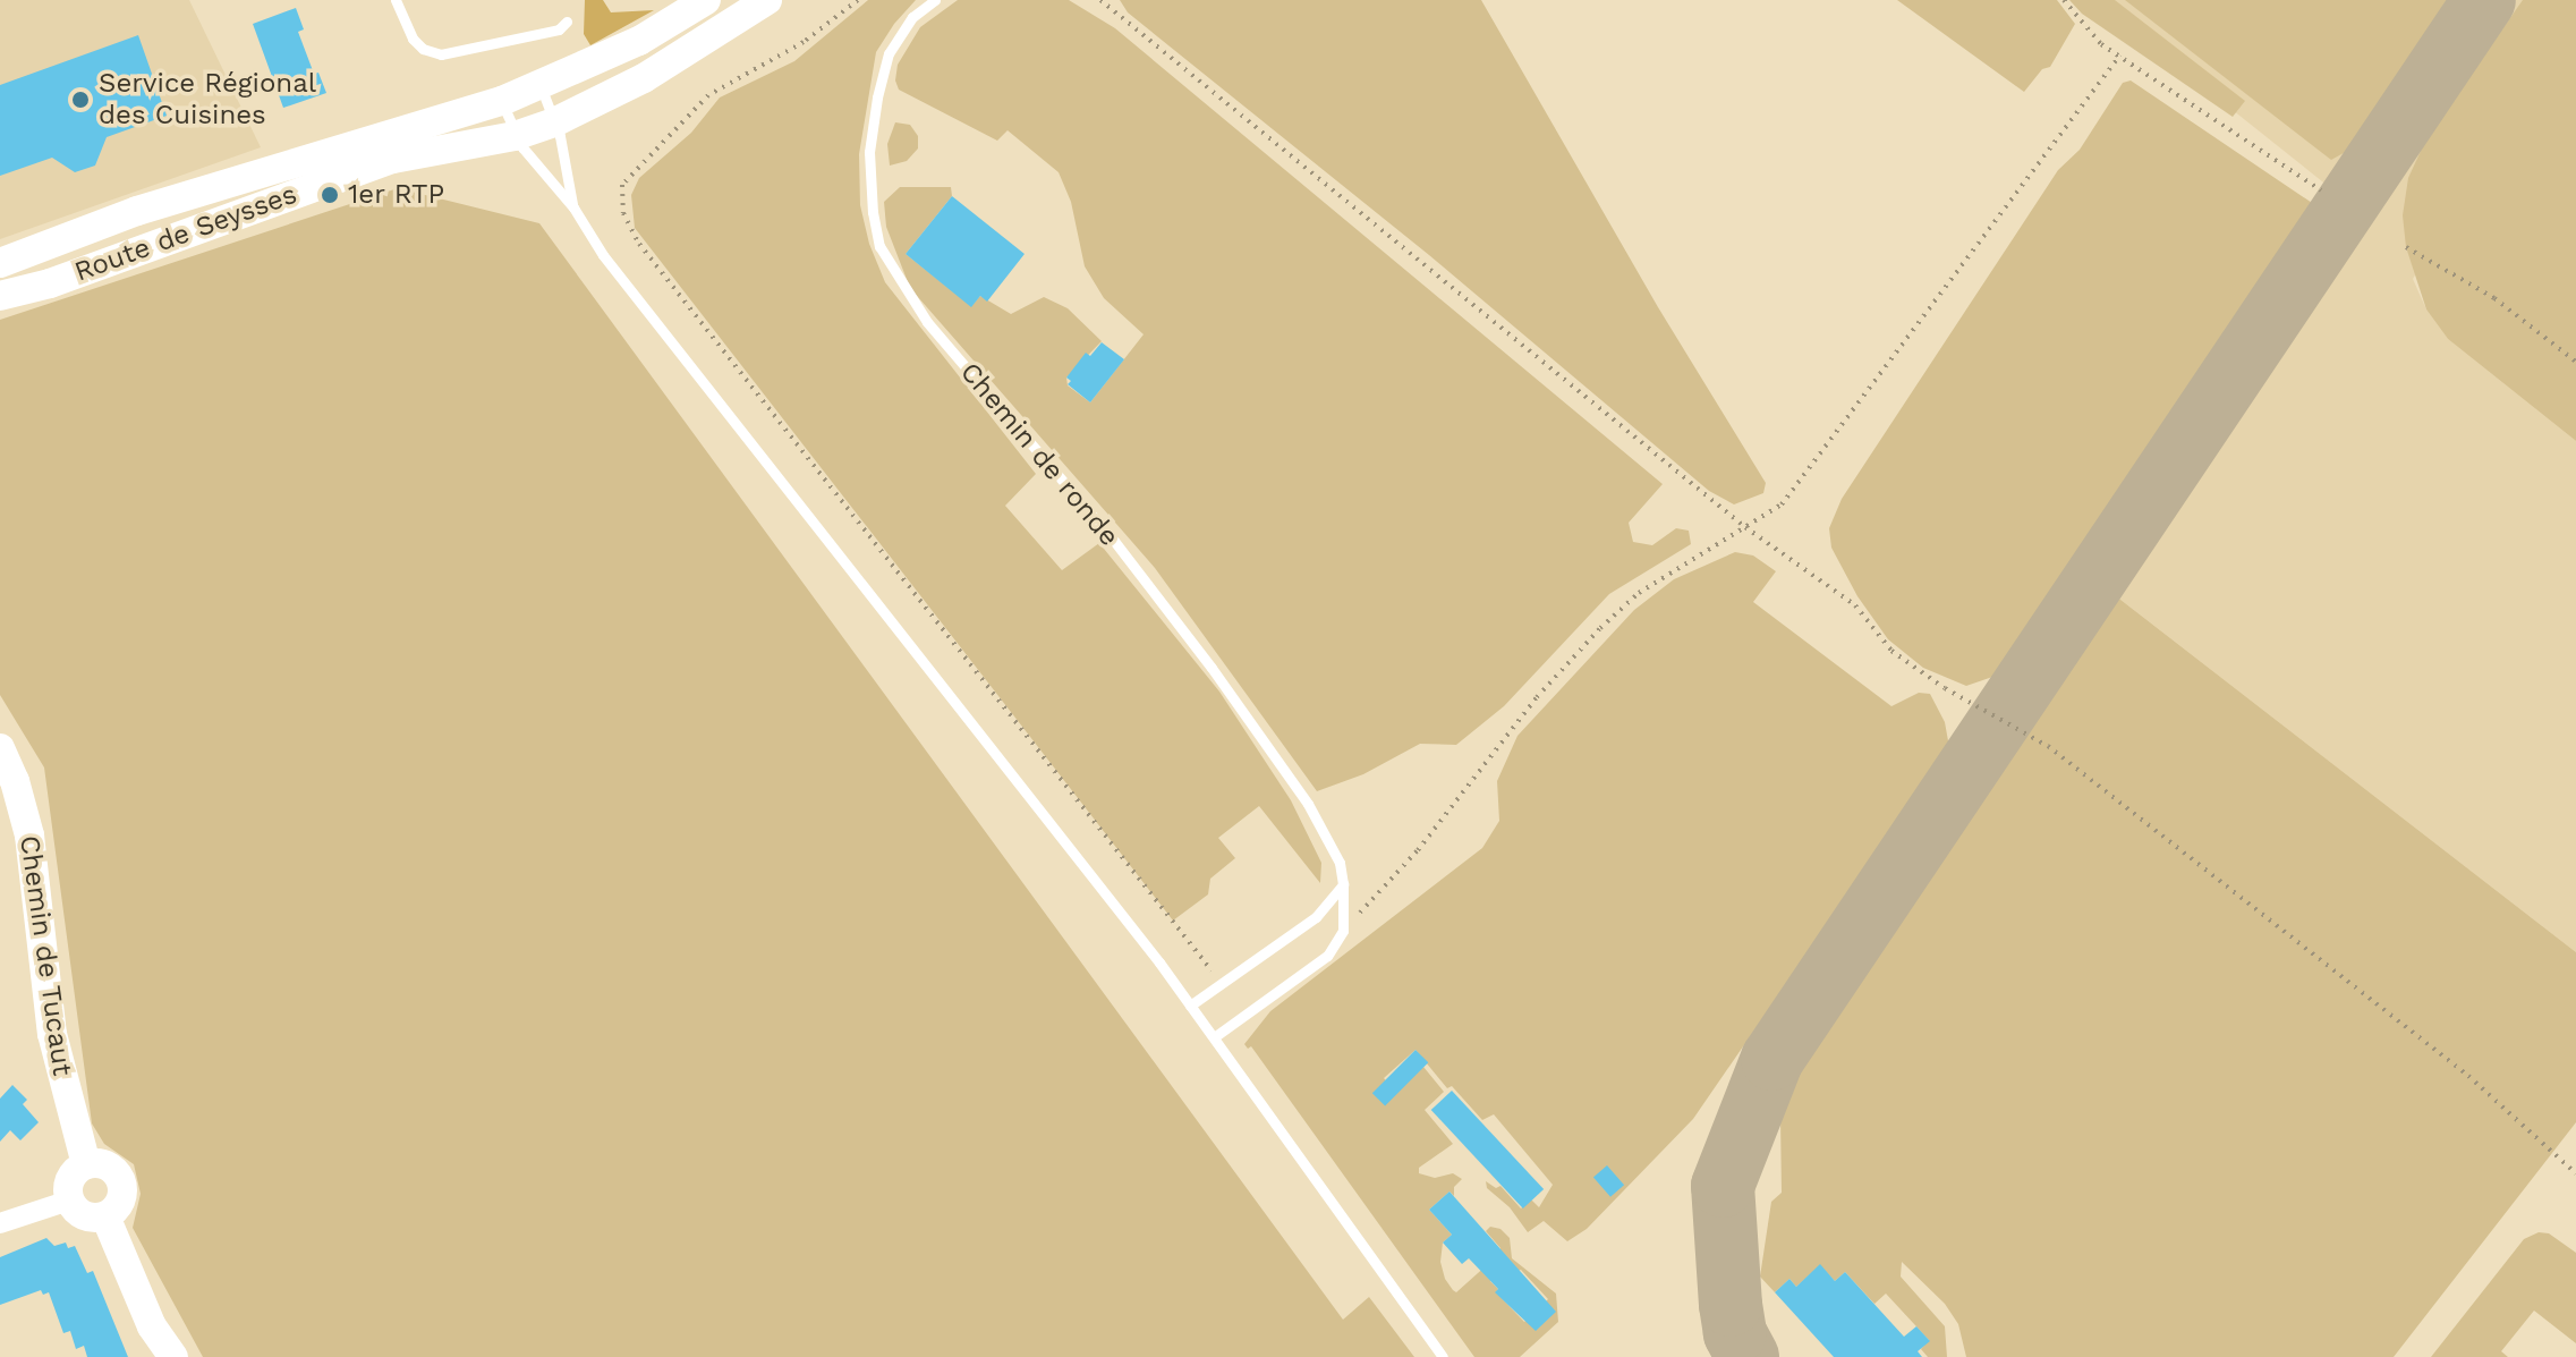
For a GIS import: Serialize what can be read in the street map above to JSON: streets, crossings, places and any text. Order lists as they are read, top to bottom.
{
  "streets": {
    "main road": ["Route de Seysses", "Chemin de Tucaut"],
    "lane": ["Chemin de ronde"]
  },
  "places": ["Service Régional des Cuisines", "1er RTP"]
}
